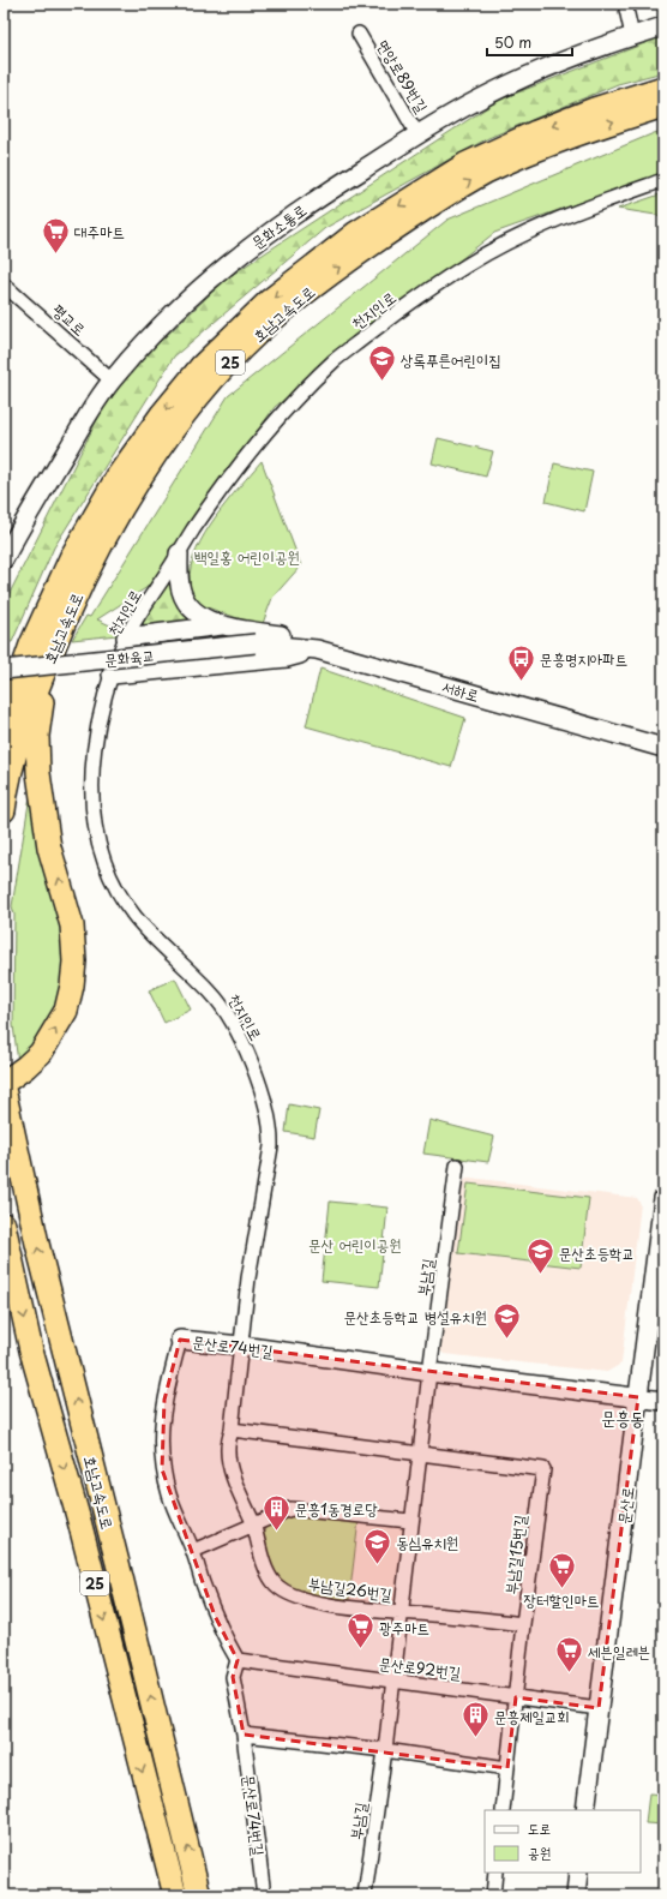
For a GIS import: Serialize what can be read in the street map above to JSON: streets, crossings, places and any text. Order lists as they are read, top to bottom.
{
  "streets": {
    "highway": ["호남고속도로", "25"],
    "street": [
      "면앙로89번길",
      "문화소통로",
      "천지인로",
      "평교로",
      "문화육교",
      "서하로",
      "부남길",
      "문산로74번길",
      "문산로",
      "부남길15번길",
      "부남길26번길",
      "문산로92번길"
    ]
  },
  "crossings": [
    ["면앙로89번길", "문화소통로"],
    ["문화소통로", "평교로"],
    ["천지인로", "문산로74번길"],
    ["천지인로", "부남길26번길"],
    ["문화육교", "서하로"],
    ["부남길", "문산로74번길"],
    ["부남길", "부남길15번길"],
    ["부남길", "부남길26번길"],
    ["부남길", "문산로92번길"],
    ["문산로74번길", "문산로"],
    ["문산로74번길", "부남길26번길"],
    ["문산로74번길", "문산로92번길"],
    ["문산로", "문산로92번길"],
    ["부남길15번길", "문산로92번길"]
  ],
  "districts": ["문흥동"],
  "parks": ["백일홍 어린이공원", "문산 어린이공원"],
  "places": {
    "supermarket": [
      "대주마트",
      "장터할인마트",
      "광주마트",
      "세븐일레븐"
    ],
    "school or university": [
      "상록푸른어린이집",
      "문산초등학교",
      "문산초등학교 병설유치원",
      "동심유치원"
    ],
    "bus stop": ["문흥명지아파트"],
    "building": ["문흥1동경로당", "문흥제일교회"]
  },
  "legend": ["도로", "공원"],
  "scale_bar": "50 m"
}
